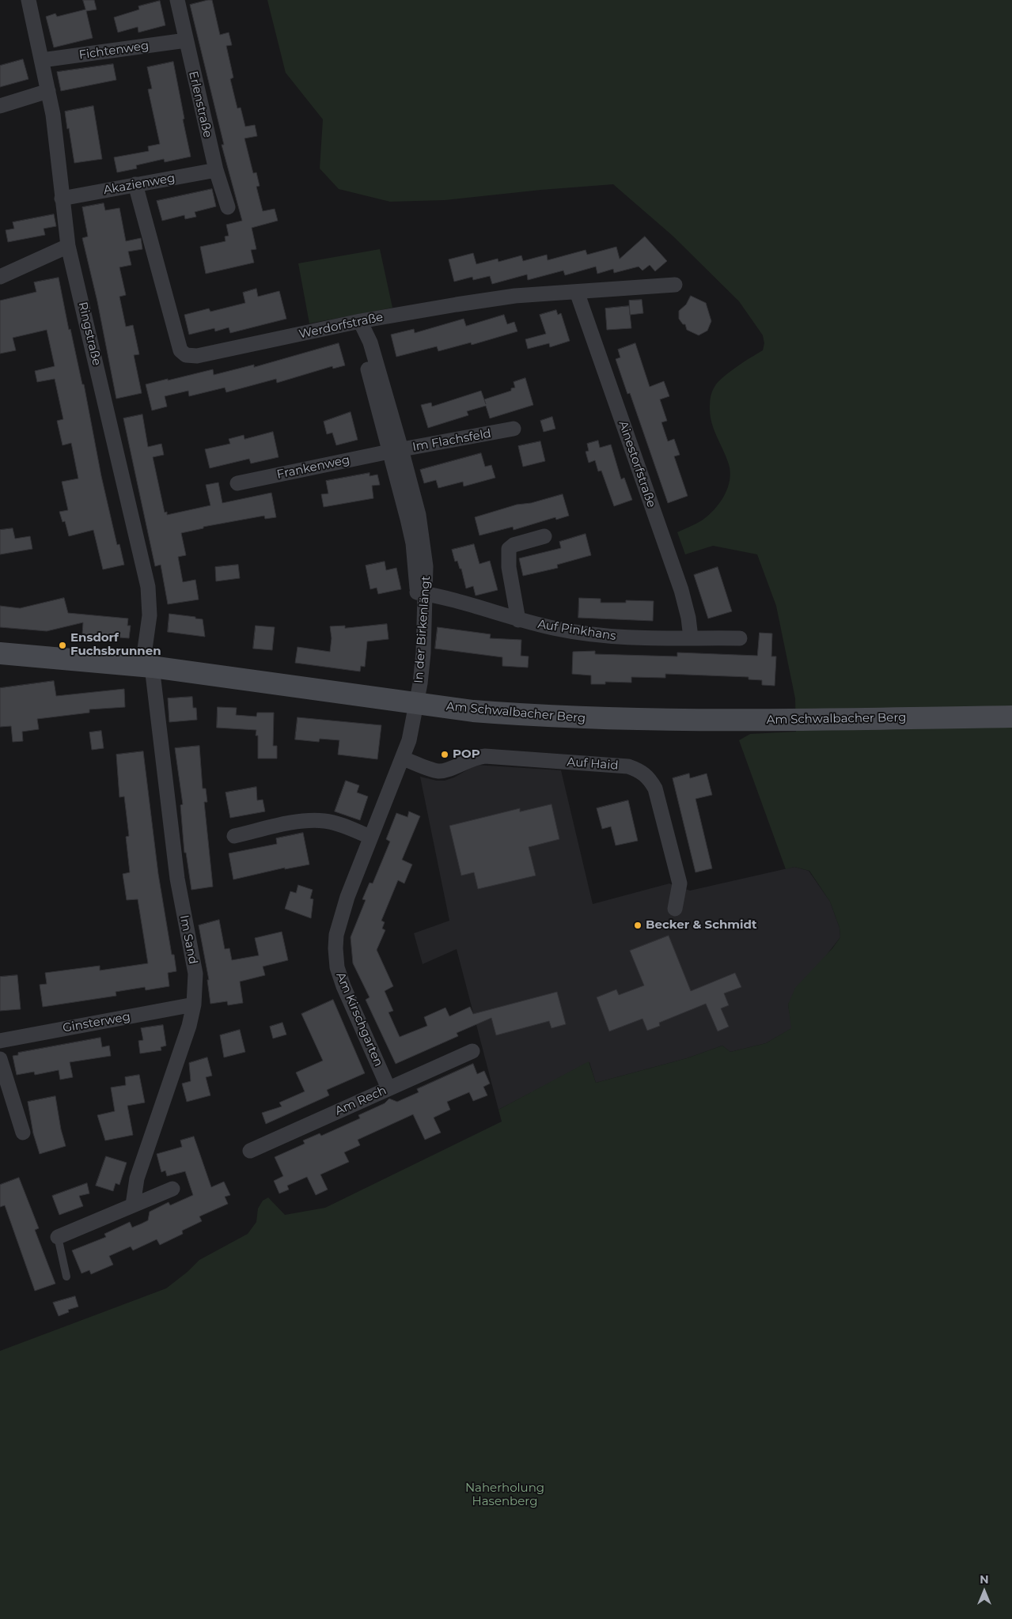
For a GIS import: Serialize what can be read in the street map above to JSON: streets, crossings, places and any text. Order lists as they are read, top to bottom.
{
  "streets": {
    "main road": ["Am Schwalbacher Berg"],
    "street": [
      "Fichtenweg",
      "Erlenstraße",
      "Akazienweg",
      "Werdorfstraße",
      "Ringstraße",
      "Im Flachsfeld",
      "Ainestorfstraße",
      "Frankenweg",
      "In der Birkenlängt",
      "Auf Pinkhans",
      "Auf Haid",
      "Im Sand",
      "Am Kirschgarten",
      "Ginsterweg",
      "Am Rech"
    ]
  },
  "crossings": [
    ["Fichtenweg", "Erlenstraße"],
    ["Fichtenweg", "Ringstraße"],
    ["Erlenstraße", "Akazienweg"],
    ["Akazienweg", "Werdorfstraße"],
    ["Akazienweg", "Ringstraße"],
    ["Werdorfstraße", "Ainestorfstraße"],
    ["Werdorfstraße", "In der Birkenlängt"],
    ["Ringstraße", "Am Schwalbacher Berg"],
    ["Ringstraße", "Im Sand"],
    ["Im Flachsfeld", "Frankenweg"],
    ["Im Flachsfeld", "In der Birkenlängt"],
    ["Ainestorfstraße", "Auf Pinkhans"],
    ["Frankenweg", "In der Birkenlängt"],
    ["In der Birkenlängt", "Auf Pinkhans"],
    ["In der Birkenlängt", "Am Schwalbacher Berg"],
    ["In der Birkenlängt", "Am Kirschgarten"],
    ["Am Schwalbacher Berg", "Im Sand"],
    ["Am Schwalbacher Berg", "Am Kirschgarten"],
    ["Auf Haid", "Am Kirschgarten"],
    ["Im Sand", "Ginsterweg"],
    ["Am Kirschgarten", "Am Rech"]
  ],
  "parks": ["Naherholung Hasenberg"],
  "places": ["Ensdorf Fuchsbrunnen", "POP", "Becker & Schmidt"],
  "north": "top"
}
